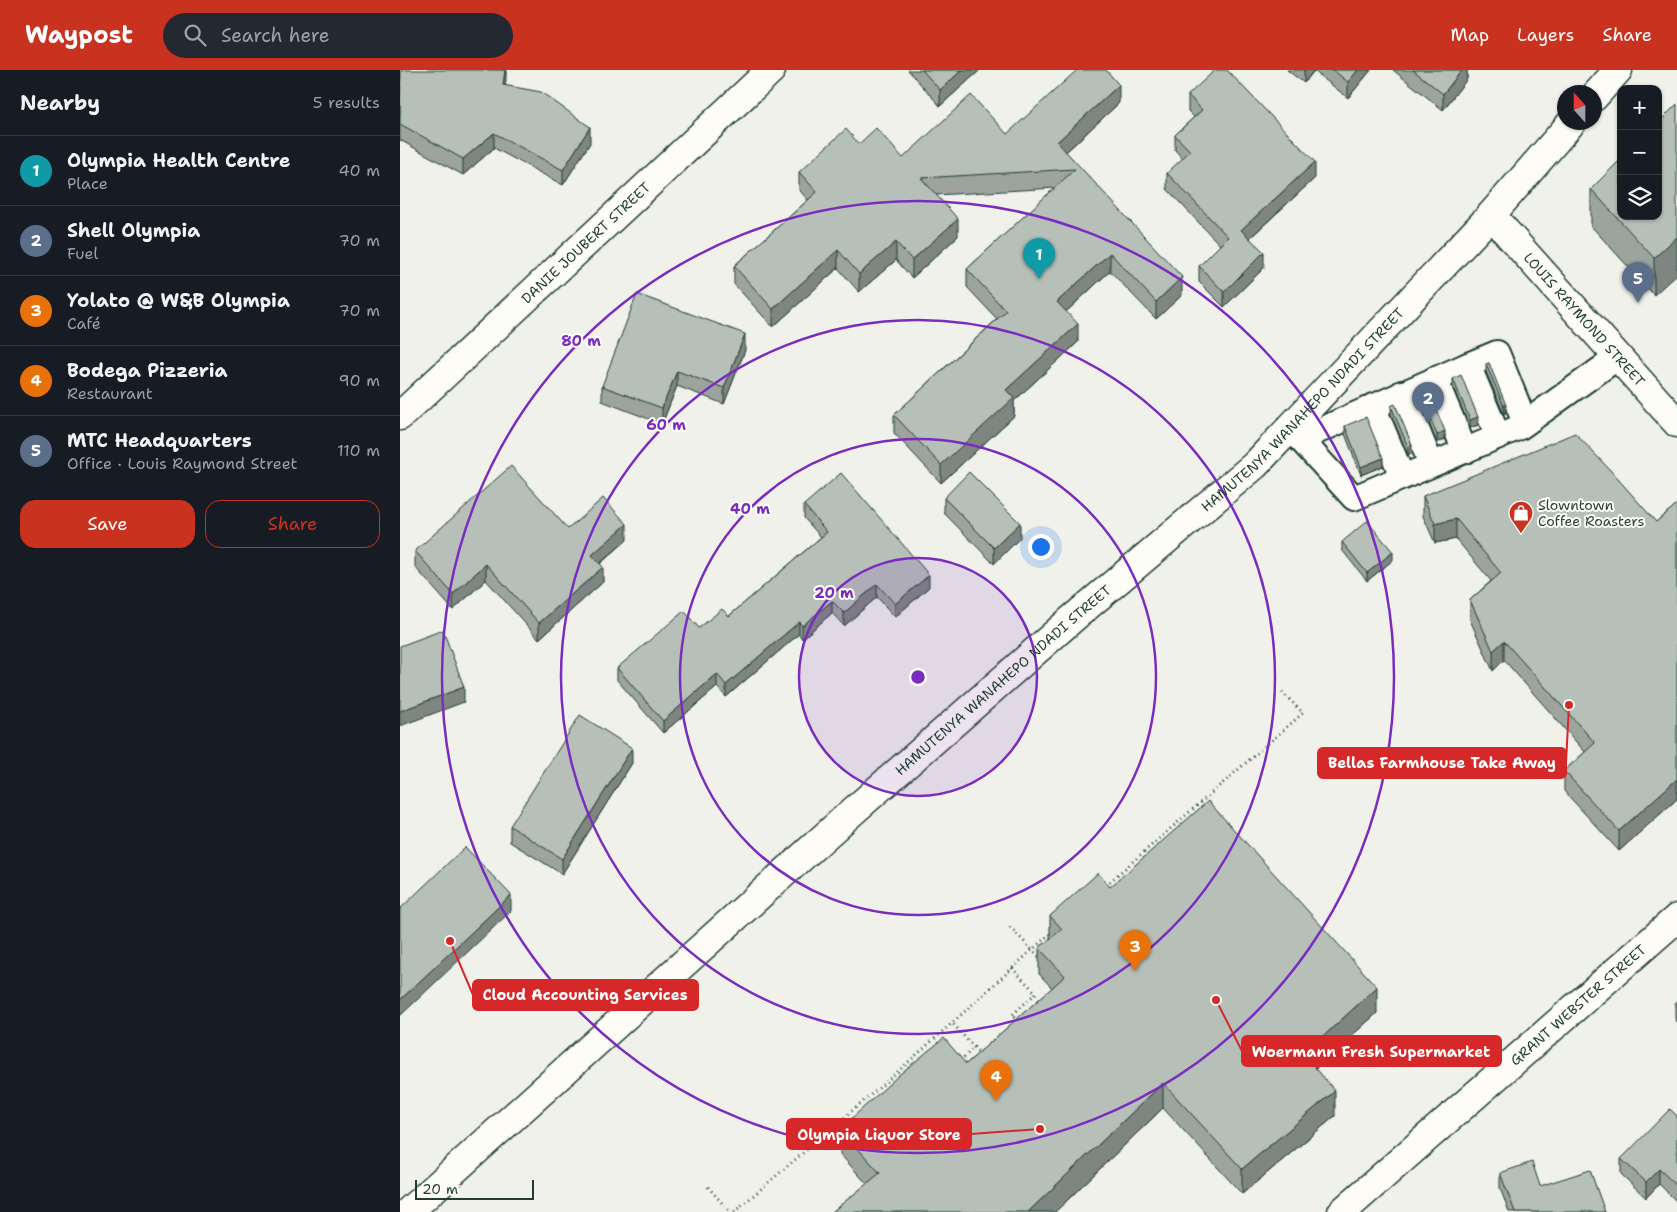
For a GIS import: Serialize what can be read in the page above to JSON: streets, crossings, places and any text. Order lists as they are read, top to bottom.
{
  "streets": {
    "street": [
      "DANIE JOUBERT STREET",
      "LOUIS RAYMOND STREET",
      "HAMUTENYA WANAHEPO NDADI STREET",
      "GRANT WEBSTER STREET"
    ]
  },
  "crossings": [
    ["LOUIS RAYMOND STREET", "HAMUTENYA WANAHEPO NDADI STREET"]
  ],
  "places": {
    "shop": ["Slowntown Coffee Roasters"],
    "other": [
      "Bellas Farmhouse Take Away",
      "Cloud Accounting Services",
      "Woermann Fresh Supermarket",
      "Olympia Liquor Store"
    ]
  },
  "scale_bar": "20 m",
  "north": "top",
  "page": {
    "header": "Waypost",
    "search": "Search here",
    "nav": ["Map", "Layers", "Share"],
    "heading": ["Nearby", "5 results"],
    "map_buttons": ["+", "−"],
    "list": [
      {
        "mark": "1",
        "name": "Olympia Health Centre",
        "note": "Place",
        "value": "40 m"
      },
      {
        "mark": "2",
        "name": "Shell Olympia",
        "note": "Fuel",
        "value": "70 m"
      },
      {
        "mark": "3",
        "name": "Yolato @ W&B Olympia",
        "note": "Café",
        "value": "70 m"
      },
      {
        "mark": "4",
        "name": "Bodega Pizzeria",
        "note": "Restaurant",
        "value": "90 m"
      },
      {
        "mark": "5",
        "name": "MTC Headquarters",
        "note": "Office · Louis Raymond Street",
        "value": "110 m"
      }
    ],
    "pins": [
      "1",
      "5",
      "2",
      "3",
      "4"
    ],
    "buttons": ["Save", "Share"],
    "scale": "20 m"
  },
  "rings": [
    "80 m",
    "60 m",
    "40 m",
    "20 m"
  ]
}
